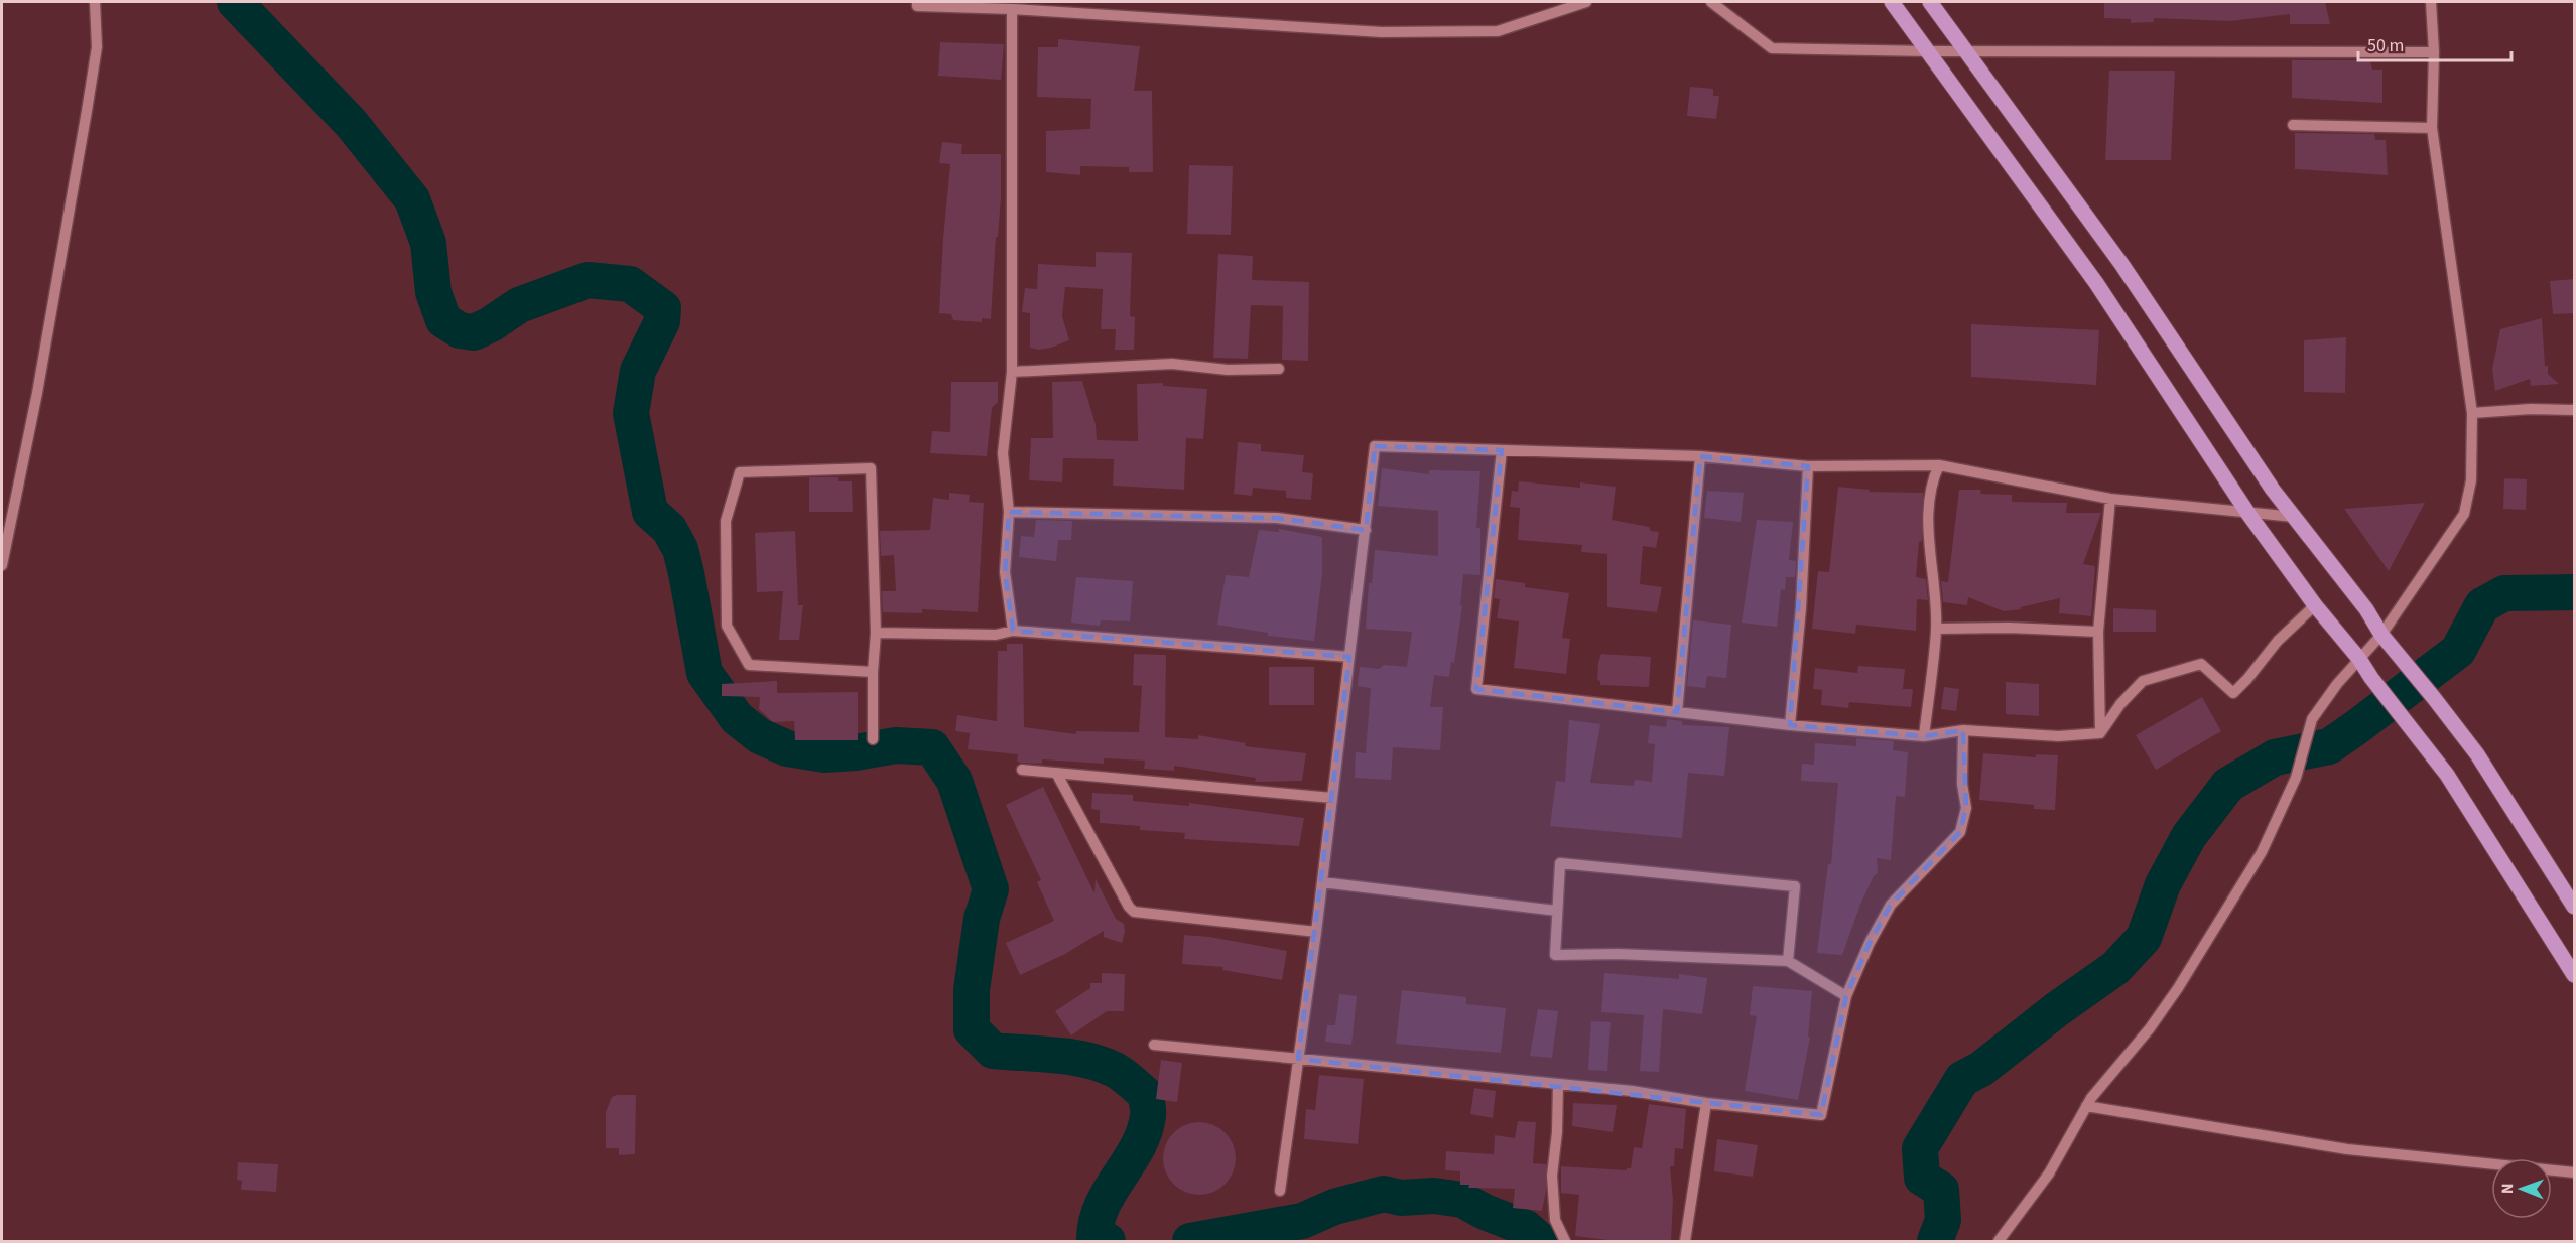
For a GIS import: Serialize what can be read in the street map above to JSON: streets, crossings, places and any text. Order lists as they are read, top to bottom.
{
  "scale_bar": "50 m",
  "north": "left"
}
